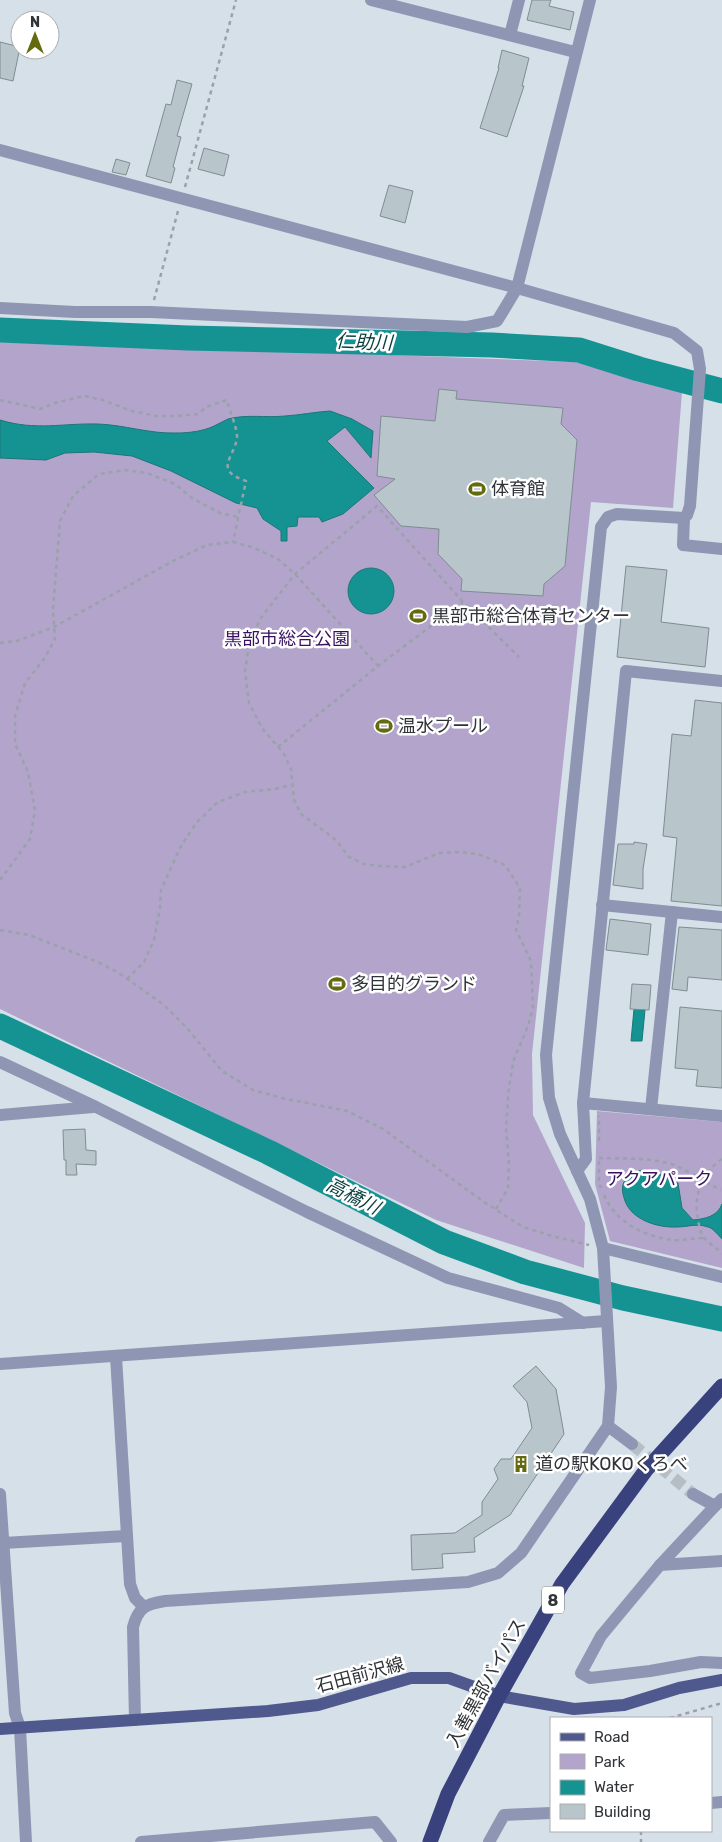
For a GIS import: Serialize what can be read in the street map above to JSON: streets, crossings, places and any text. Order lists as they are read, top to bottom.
{
  "streets": {
    "highway": ["8", "入善黒部バイパス"],
    "main road": ["石田前沢線"]
  },
  "crossings": [
    ["石田前沢線", "入善黒部バイパス"]
  ],
  "water": ["仁助川", "高橋川"],
  "parks": ["黒部市総合公園", "アクアパーク"],
  "places": {
    "sports": [
      "体育館",
      "黒部市総合体育センター",
      "温水プール",
      "多目的グランド"
    ],
    "building": ["道の駅KOKOくろべ"]
  },
  "legend": [
    "Road",
    "Park",
    "Water",
    "Building"
  ],
  "north": "top"
}
